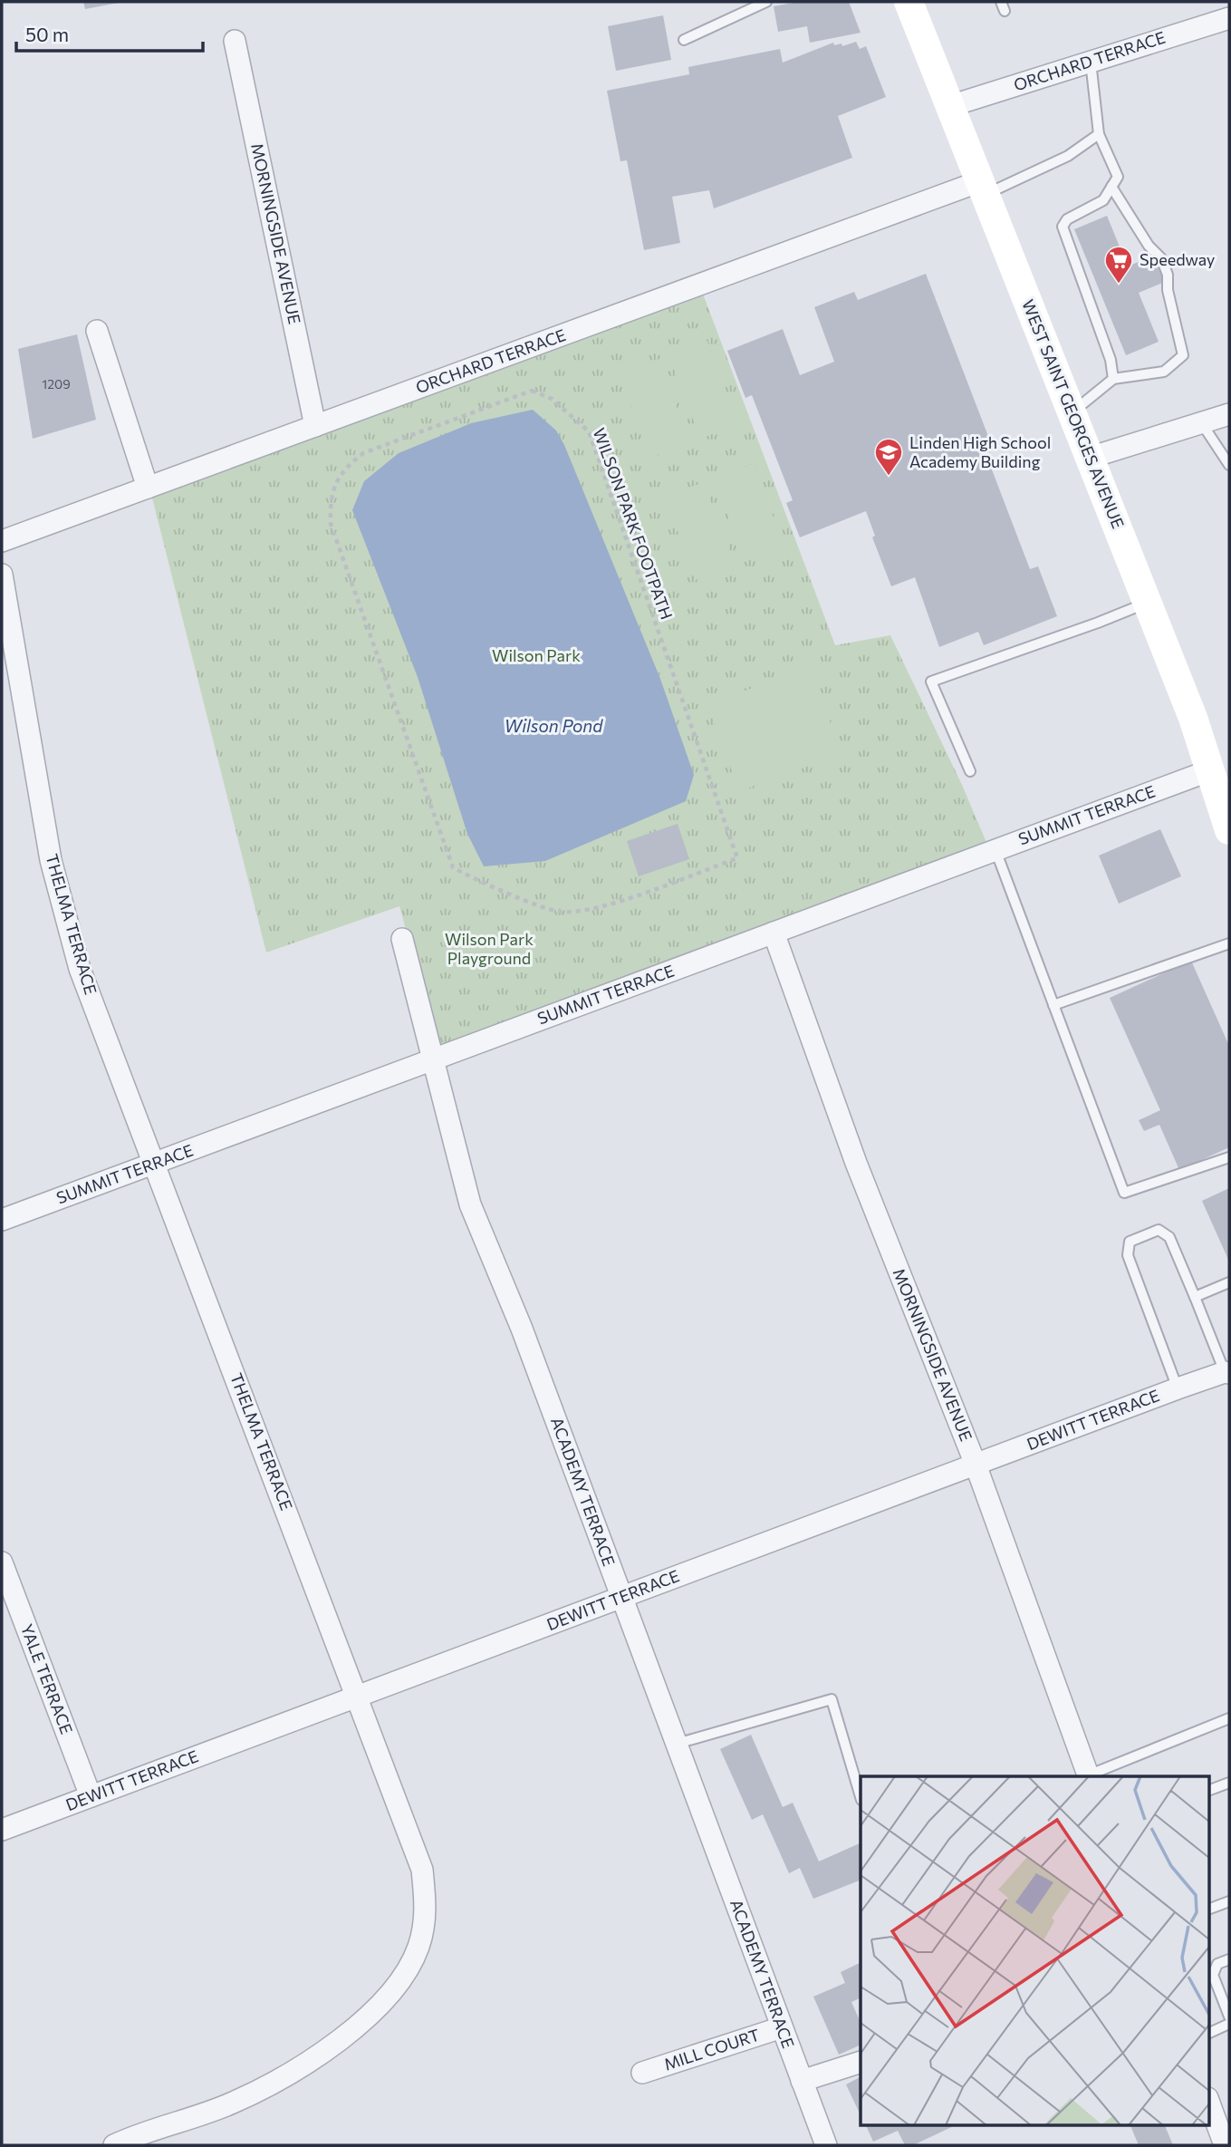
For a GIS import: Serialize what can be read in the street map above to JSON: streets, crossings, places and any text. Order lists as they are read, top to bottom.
{
  "streets": {
    "main road": ["WEST SAINT GEORGES AVENUE"],
    "street": [
      "ORCHARD TERRACE",
      "MORNINGSIDE AVENUE",
      "SUMMIT TERRACE",
      "THELMA TERRACE",
      "DEWITT TERRACE",
      "ACADEMY TERRACE",
      "YALE TERRACE",
      "MILL COURT"
    ],
    "path": ["WILSON PARK FOOTPATH"]
  },
  "crossings": [
    ["ORCHARD TERRACE", "MORNINGSIDE AVENUE"],
    ["ORCHARD TERRACE", "WEST SAINT GEORGES AVENUE"],
    ["MORNINGSIDE AVENUE", "SUMMIT TERRACE"],
    ["MORNINGSIDE AVENUE", "DEWITT TERRACE"],
    ["WEST SAINT GEORGES AVENUE", "SUMMIT TERRACE"],
    ["SUMMIT TERRACE", "THELMA TERRACE"],
    ["SUMMIT TERRACE", "ACADEMY TERRACE"],
    ["THELMA TERRACE", "DEWITT TERRACE"],
    ["DEWITT TERRACE", "ACADEMY TERRACE"],
    ["DEWITT TERRACE", "YALE TERRACE"],
    ["ACADEMY TERRACE", "MILL COURT"]
  ],
  "water": ["Wilson Pond"],
  "parks": ["Wilson Park", "Wilson Park Playground"],
  "places": {
    "supermarket": ["Speedway"],
    "school or university": ["Linden High School Academy Building"]
  },
  "house_numbers": ["1209"],
  "scale_bar": "50 m"
}
